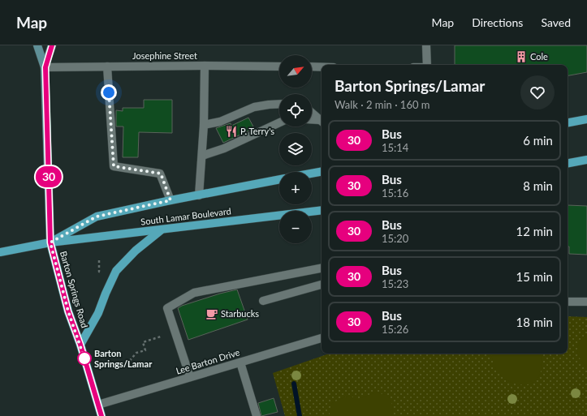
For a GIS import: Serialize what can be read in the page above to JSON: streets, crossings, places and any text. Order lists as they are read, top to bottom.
{
  "streets": {
    "main road": ["South Lamar Boulevard", "Barton Springs Road"],
    "street": ["Josephine Street", "Lee Barton Drive"]
  },
  "crossings": [
    ["Josephine Street", "Barton Springs Road"],
    ["South Lamar Boulevard", "Barton Springs Road"],
    ["Barton Springs Road", "Lee Barton Drive"]
  ],
  "places": {
    "building": ["Cole"],
    "restaurant": ["P. Terry's"],
    "cafe": ["Starbucks"],
    "other": ["Barton Springs/Lamar"]
  },
  "lines": ["bus line 30"],
  "north": "top right",
  "page": {
    "header": "Map",
    "nav": ["Map", "Directions", "Saved"],
    "on_map": "30",
    "map_buttons": ["+", "−"],
    "heading": ["Barton Springs/Lamar", "Walk · 2 min · 160 m"],
    "list": [
      {
        "mark": "30",
        "name": "Bus",
        "note": "15:14",
        "value": "6 min"
      },
      {
        "mark": "30",
        "name": "Bus",
        "note": "15:16",
        "value": "8 min"
      },
      {
        "mark": "30",
        "name": "Bus",
        "note": "15:20",
        "value": "12 min"
      },
      {
        "mark": "30",
        "name": "Bus",
        "note": "15:23",
        "value": "15 min"
      },
      {
        "mark": "30",
        "name": "Bus",
        "note": "15:26",
        "value": "18 min"
      }
    ]
  }
}
